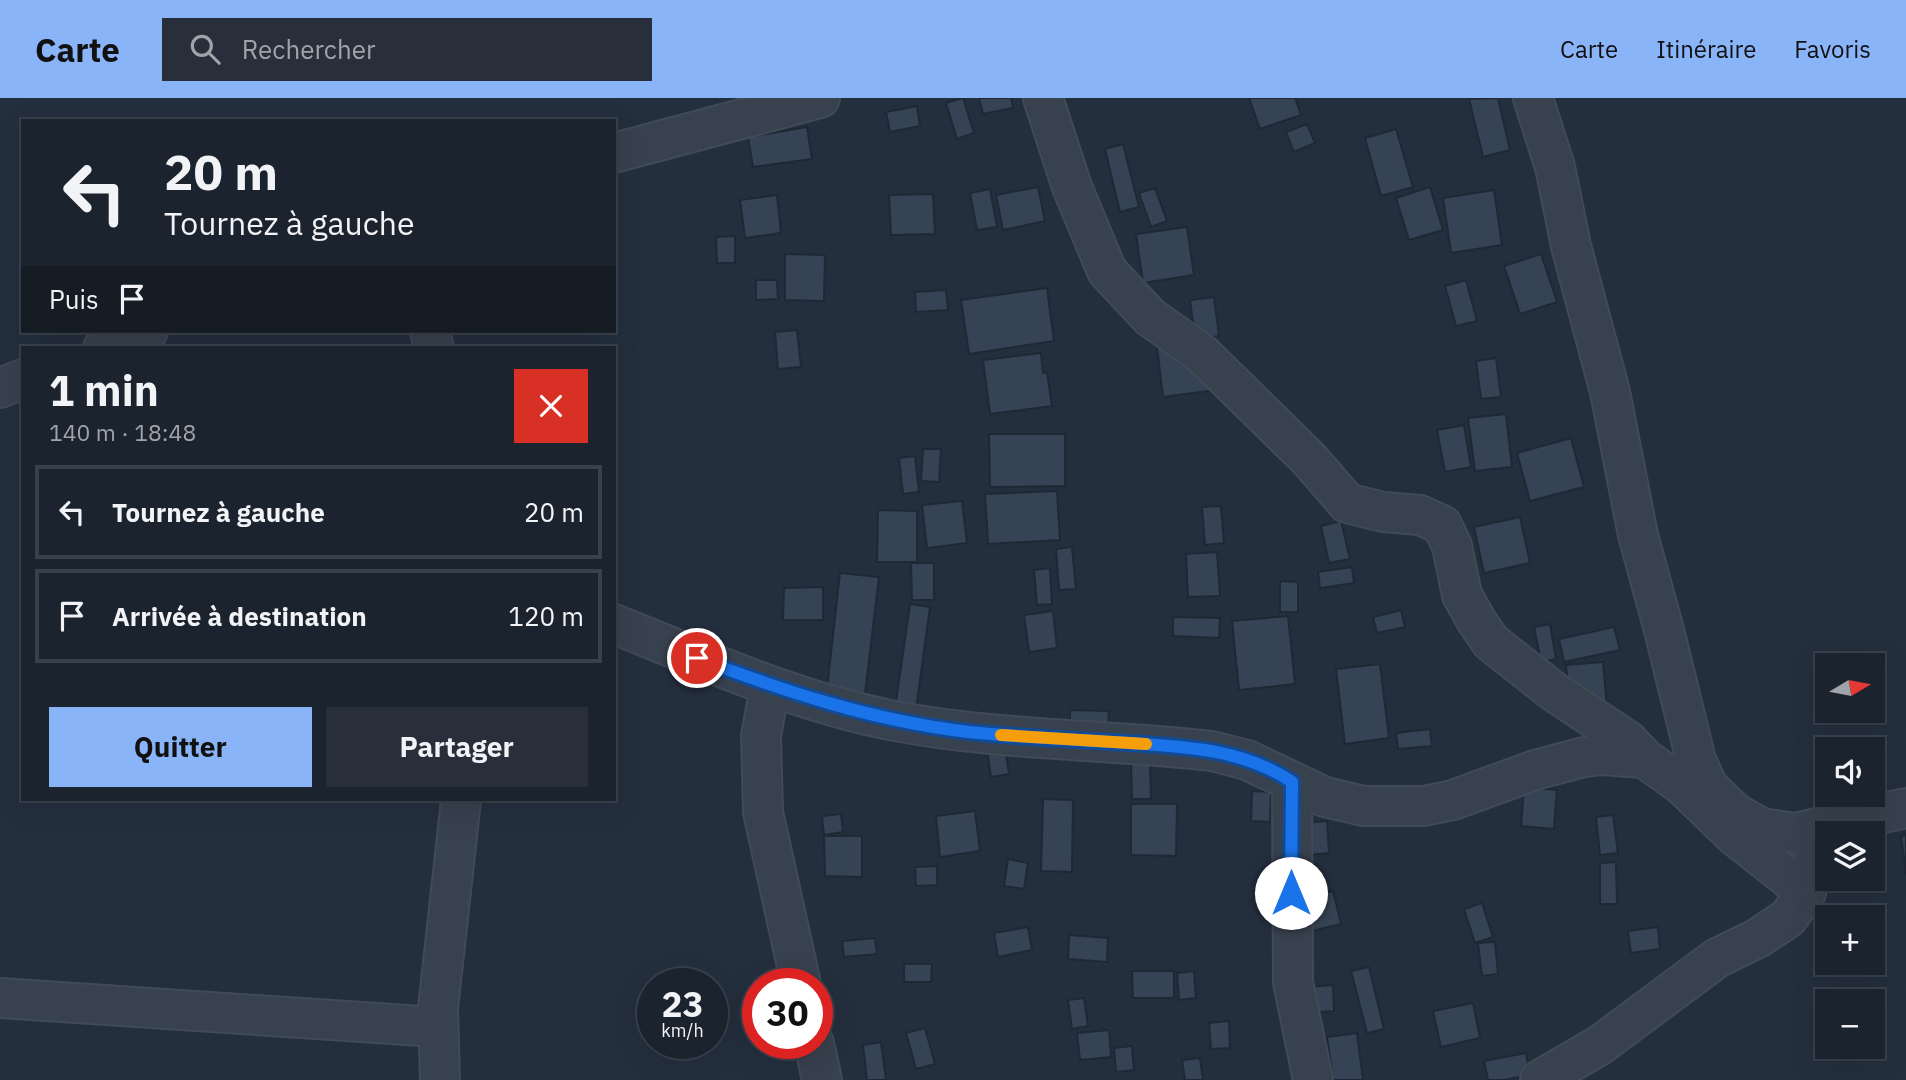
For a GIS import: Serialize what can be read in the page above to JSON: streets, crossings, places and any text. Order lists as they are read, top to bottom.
{
  "north": "right",
  "page": {
    "header": "Carte",
    "search": "Rechercher",
    "nav": ["Carte", "Itinéraire", "Favoris"],
    "turn": ["20 m", "Tournez à gauche"],
    "then": "Puis",
    "heading": ["1 min", "140 m · 18:48"],
    "list": [
      {
        "name": "Tournez à gauche",
        "value": "20 m"
      },
      {
        "name": "Arrivée à destination",
        "value": "120 m"
      }
    ],
    "map_buttons": ["+", "−"],
    "buttons": ["Quitter", "Partager"],
    "speed": "23 km/h",
    "limit": "30"
  }
}
